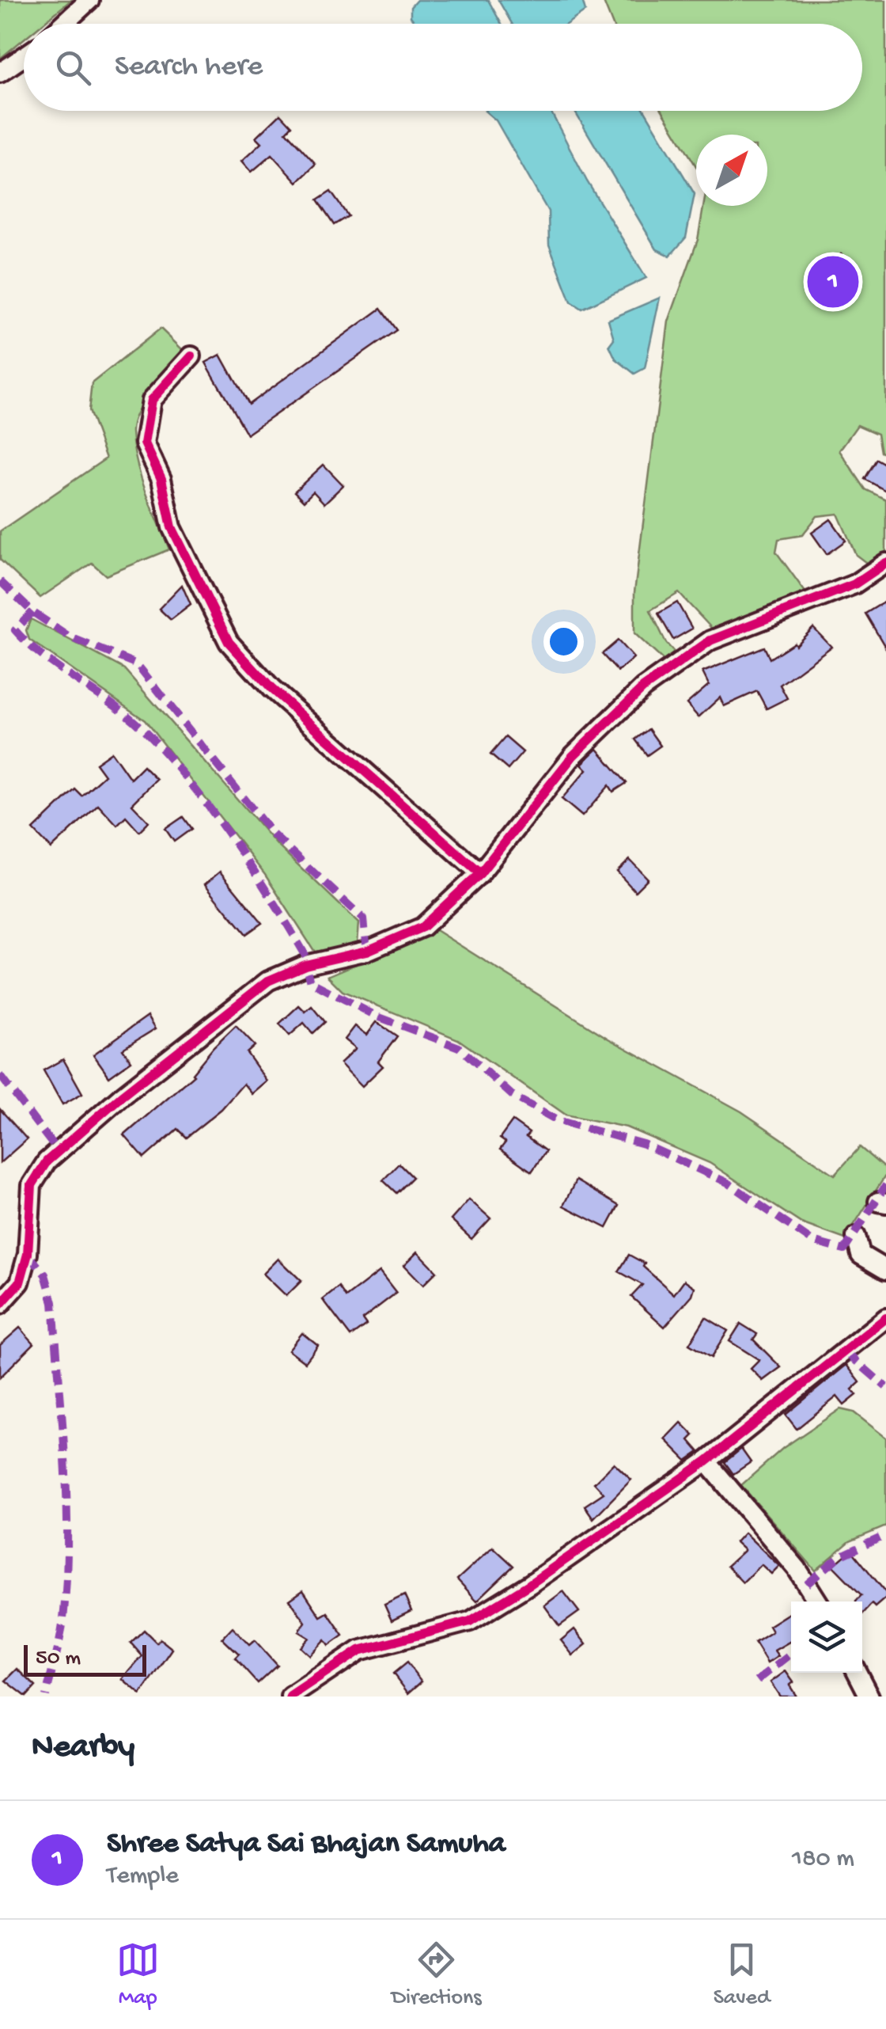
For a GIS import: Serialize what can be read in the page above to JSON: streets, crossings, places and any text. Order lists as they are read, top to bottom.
{
  "scale_bar": "50 m",
  "north": "top right",
  "page": {
    "search": "Search here",
    "pins": "1",
    "scale": "50 m",
    "heading": "Nearby",
    "list": [
      {
        "mark": "1",
        "name": "Shree Satya Sai Bhajan Samuha",
        "note": "Temple",
        "value": "180 m"
      }
    ],
    "nav": ["Map", "Directions", "Saved"]
  }
}
